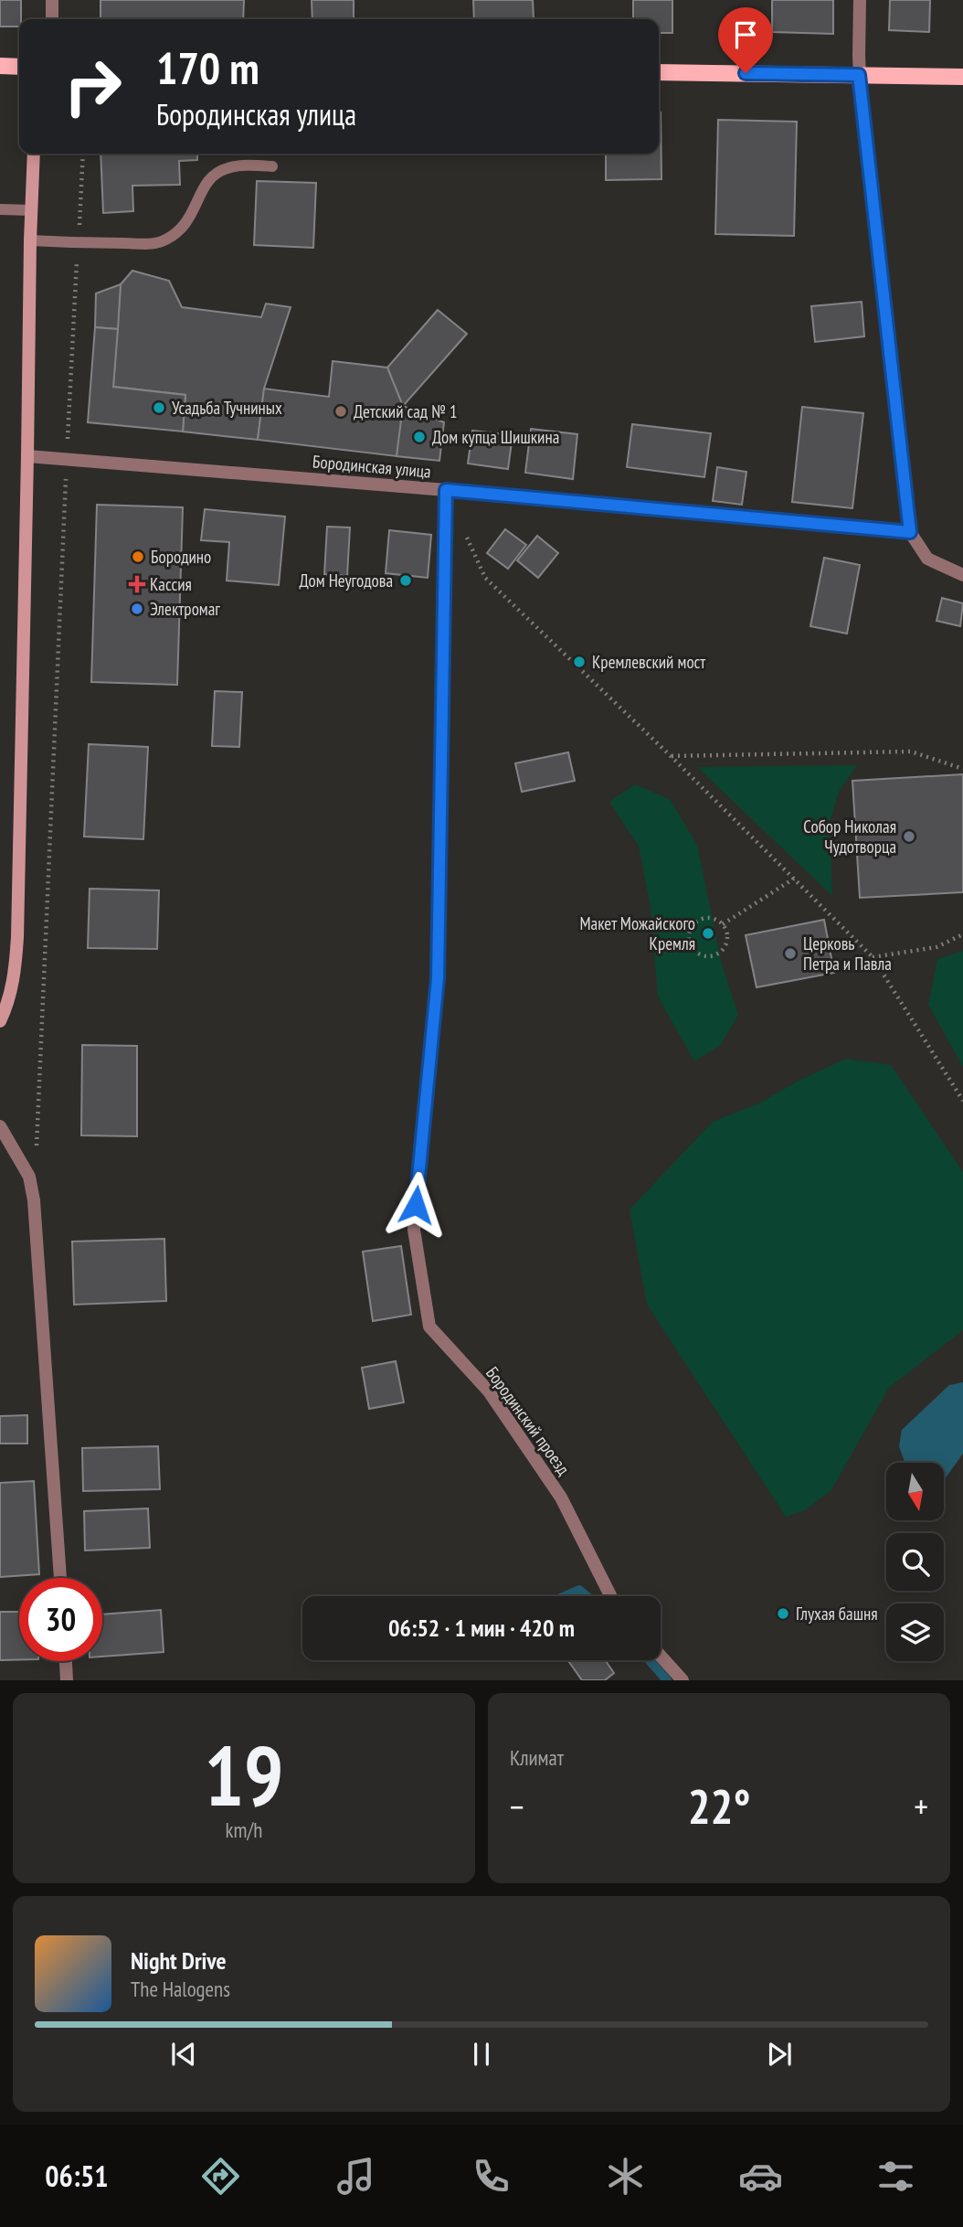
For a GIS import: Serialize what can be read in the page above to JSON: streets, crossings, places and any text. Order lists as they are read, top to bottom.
{
  "streets": {
    "street": ["Бородинская улица", "Бородинский проезд"]
  },
  "crossings": [
    ["Бородинская улица", "Бородинский проезд"]
  ],
  "places": {
    "other": [
      "Усадьба Тучниных",
      "Детский сад № 1",
      "Дом купца Шишкина",
      "Бородино",
      "Дом Неугодова",
      "Электромаг",
      "Кремлевский мост",
      "Собор Николая Чудотворца",
      "Макет Можайского Кремля",
      "Церковь Петра и Павла",
      "Глухая башня"
    ],
    "health": ["Кассия"]
  },
  "north": "bottom",
  "page": {
    "turn": ["170 m", "Бородинская улица"],
    "limit": "30",
    "trip": "06:52 · 1 мин · 420 m",
    "tile": [
      ["19", "km/h"],
      "Климат"
    ],
    "heat": ["−", "22°", "+"],
    "song": ["Night Drive", "The Halogens"],
    "tabs": "06:51"
  }
}
